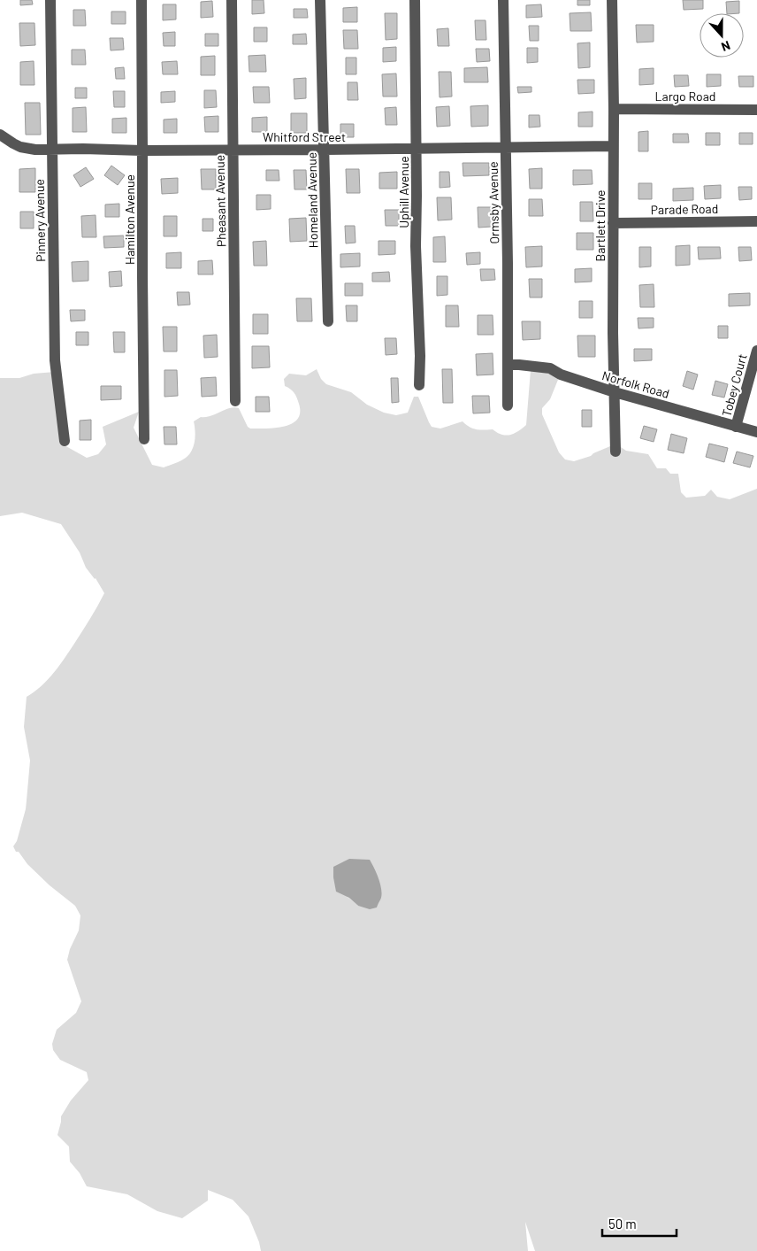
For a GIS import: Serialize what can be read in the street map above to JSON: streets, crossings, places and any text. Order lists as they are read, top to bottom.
{
  "streets": {
    "street": [
      "Largo Road",
      "Whitford Street",
      "Uphill Avenue",
      "Homeland Avenue",
      "Pheasant Avenue",
      "Ormsby Avenue",
      "Parade Road",
      "Hamilton Avenue",
      "Pinnery Avenue",
      "Bartlett Drive",
      "Norfolk Road",
      "Tobey Court"
    ]
  },
  "crossings": [
    ["Largo Road", "Bartlett Drive"],
    ["Whitford Street", "Uphill Avenue"],
    ["Whitford Street", "Homeland Avenue"],
    ["Whitford Street", "Pheasant Avenue"],
    ["Whitford Street", "Ormsby Avenue"],
    ["Whitford Street", "Hamilton Avenue"],
    ["Whitford Street", "Pinnery Avenue"],
    ["Whitford Street", "Bartlett Drive"],
    ["Ormsby Avenue", "Norfolk Road"],
    ["Parade Road", "Bartlett Drive"],
    ["Bartlett Drive", "Norfolk Road"],
    ["Norfolk Road", "Tobey Court"]
  ],
  "scale_bar": "50 m",
  "north": "bottom"
}
